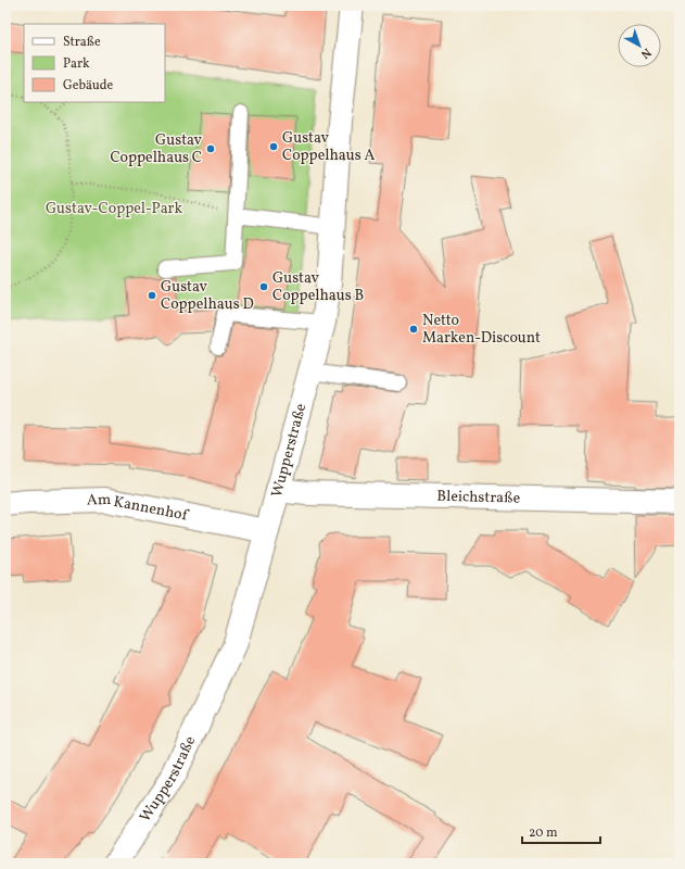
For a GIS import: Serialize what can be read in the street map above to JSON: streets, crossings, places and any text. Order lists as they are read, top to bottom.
{
  "streets": {
    "street": ["Wupperstraße", "Bleichstraße", "Am Kannenhof"]
  },
  "crossings": [
    ["Wupperstraße", "Bleichstraße"],
    ["Wupperstraße", "Am Kannenhof"]
  ],
  "parks": ["Gustav-Coppel-Park"],
  "places": [
    "Gustav Coppelhaus A",
    "Gustav Coppelhaus C",
    "Gustav Coppelhaus B",
    "Gustav Coppelhaus D",
    "Netto Marken-Discount"
  ],
  "legend": ["Straße", "Park", "Gebäude"],
  "scale_bar": "20 m",
  "north": "bottom right"
}
